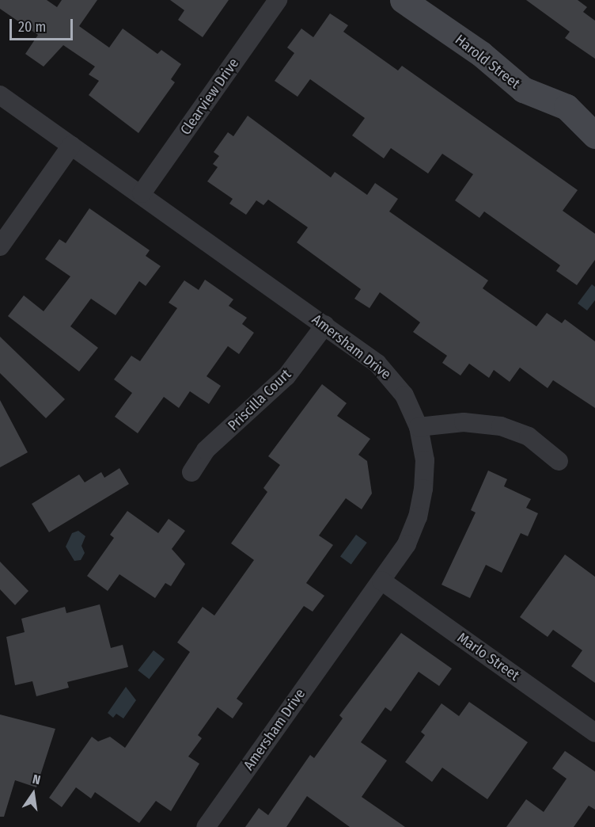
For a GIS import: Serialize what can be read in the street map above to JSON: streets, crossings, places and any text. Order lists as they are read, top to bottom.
{
  "streets": {
    "street": [
      "Harold Street",
      "Clearview Drive",
      "Amersham Drive",
      "Priscilla Court",
      "Marlo Street"
    ]
  },
  "crossings": [
    ["Clearview Drive", "Amersham Drive"],
    ["Amersham Drive", "Priscilla Court"],
    ["Amersham Drive", "Marlo Street"]
  ],
  "scale_bar": "20 m",
  "north": "top"
}
